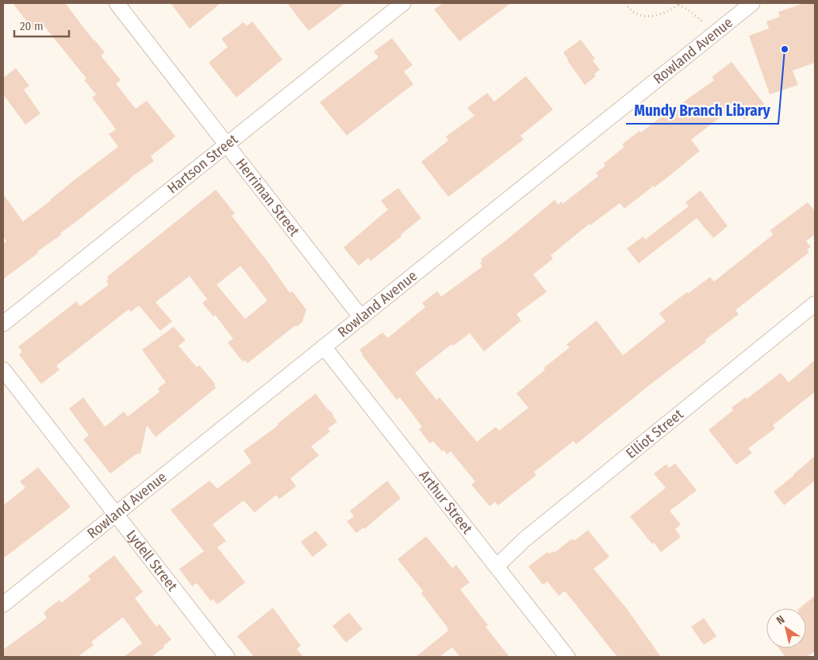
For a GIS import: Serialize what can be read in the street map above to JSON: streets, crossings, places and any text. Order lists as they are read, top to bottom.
{
  "streets": {
    "street": [
      "Rowland Avenue",
      "Hartson Street",
      "Herriman Street",
      "Elliot Street",
      "Arthur Street",
      "Lydell Street"
    ]
  },
  "crossings": [
    ["Rowland Avenue", "Herriman Street"],
    ["Rowland Avenue", "Arthur Street"],
    ["Rowland Avenue", "Lydell Street"],
    ["Hartson Street", "Herriman Street"],
    ["Elliot Street", "Arthur Street"]
  ],
  "places": ["Mundy Branch Library"],
  "scale_bar": "20 m",
  "north": "top left"
}
